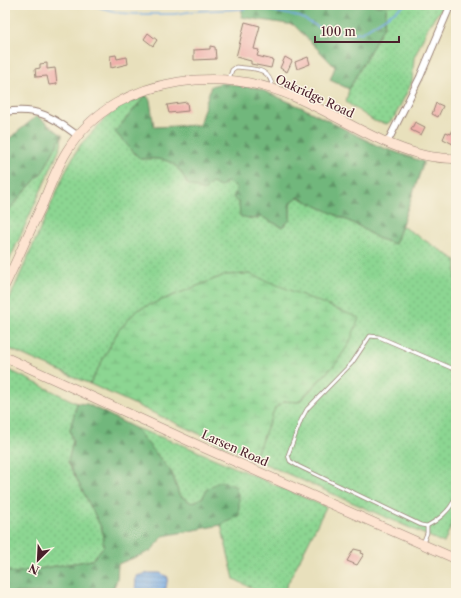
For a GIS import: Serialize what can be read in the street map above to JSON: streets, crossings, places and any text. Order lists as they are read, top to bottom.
{
  "streets": {
    "street": ["Oakridge Road", "Larsen Road"]
  },
  "scale_bar": "100 m",
  "north": "bottom left"
}
